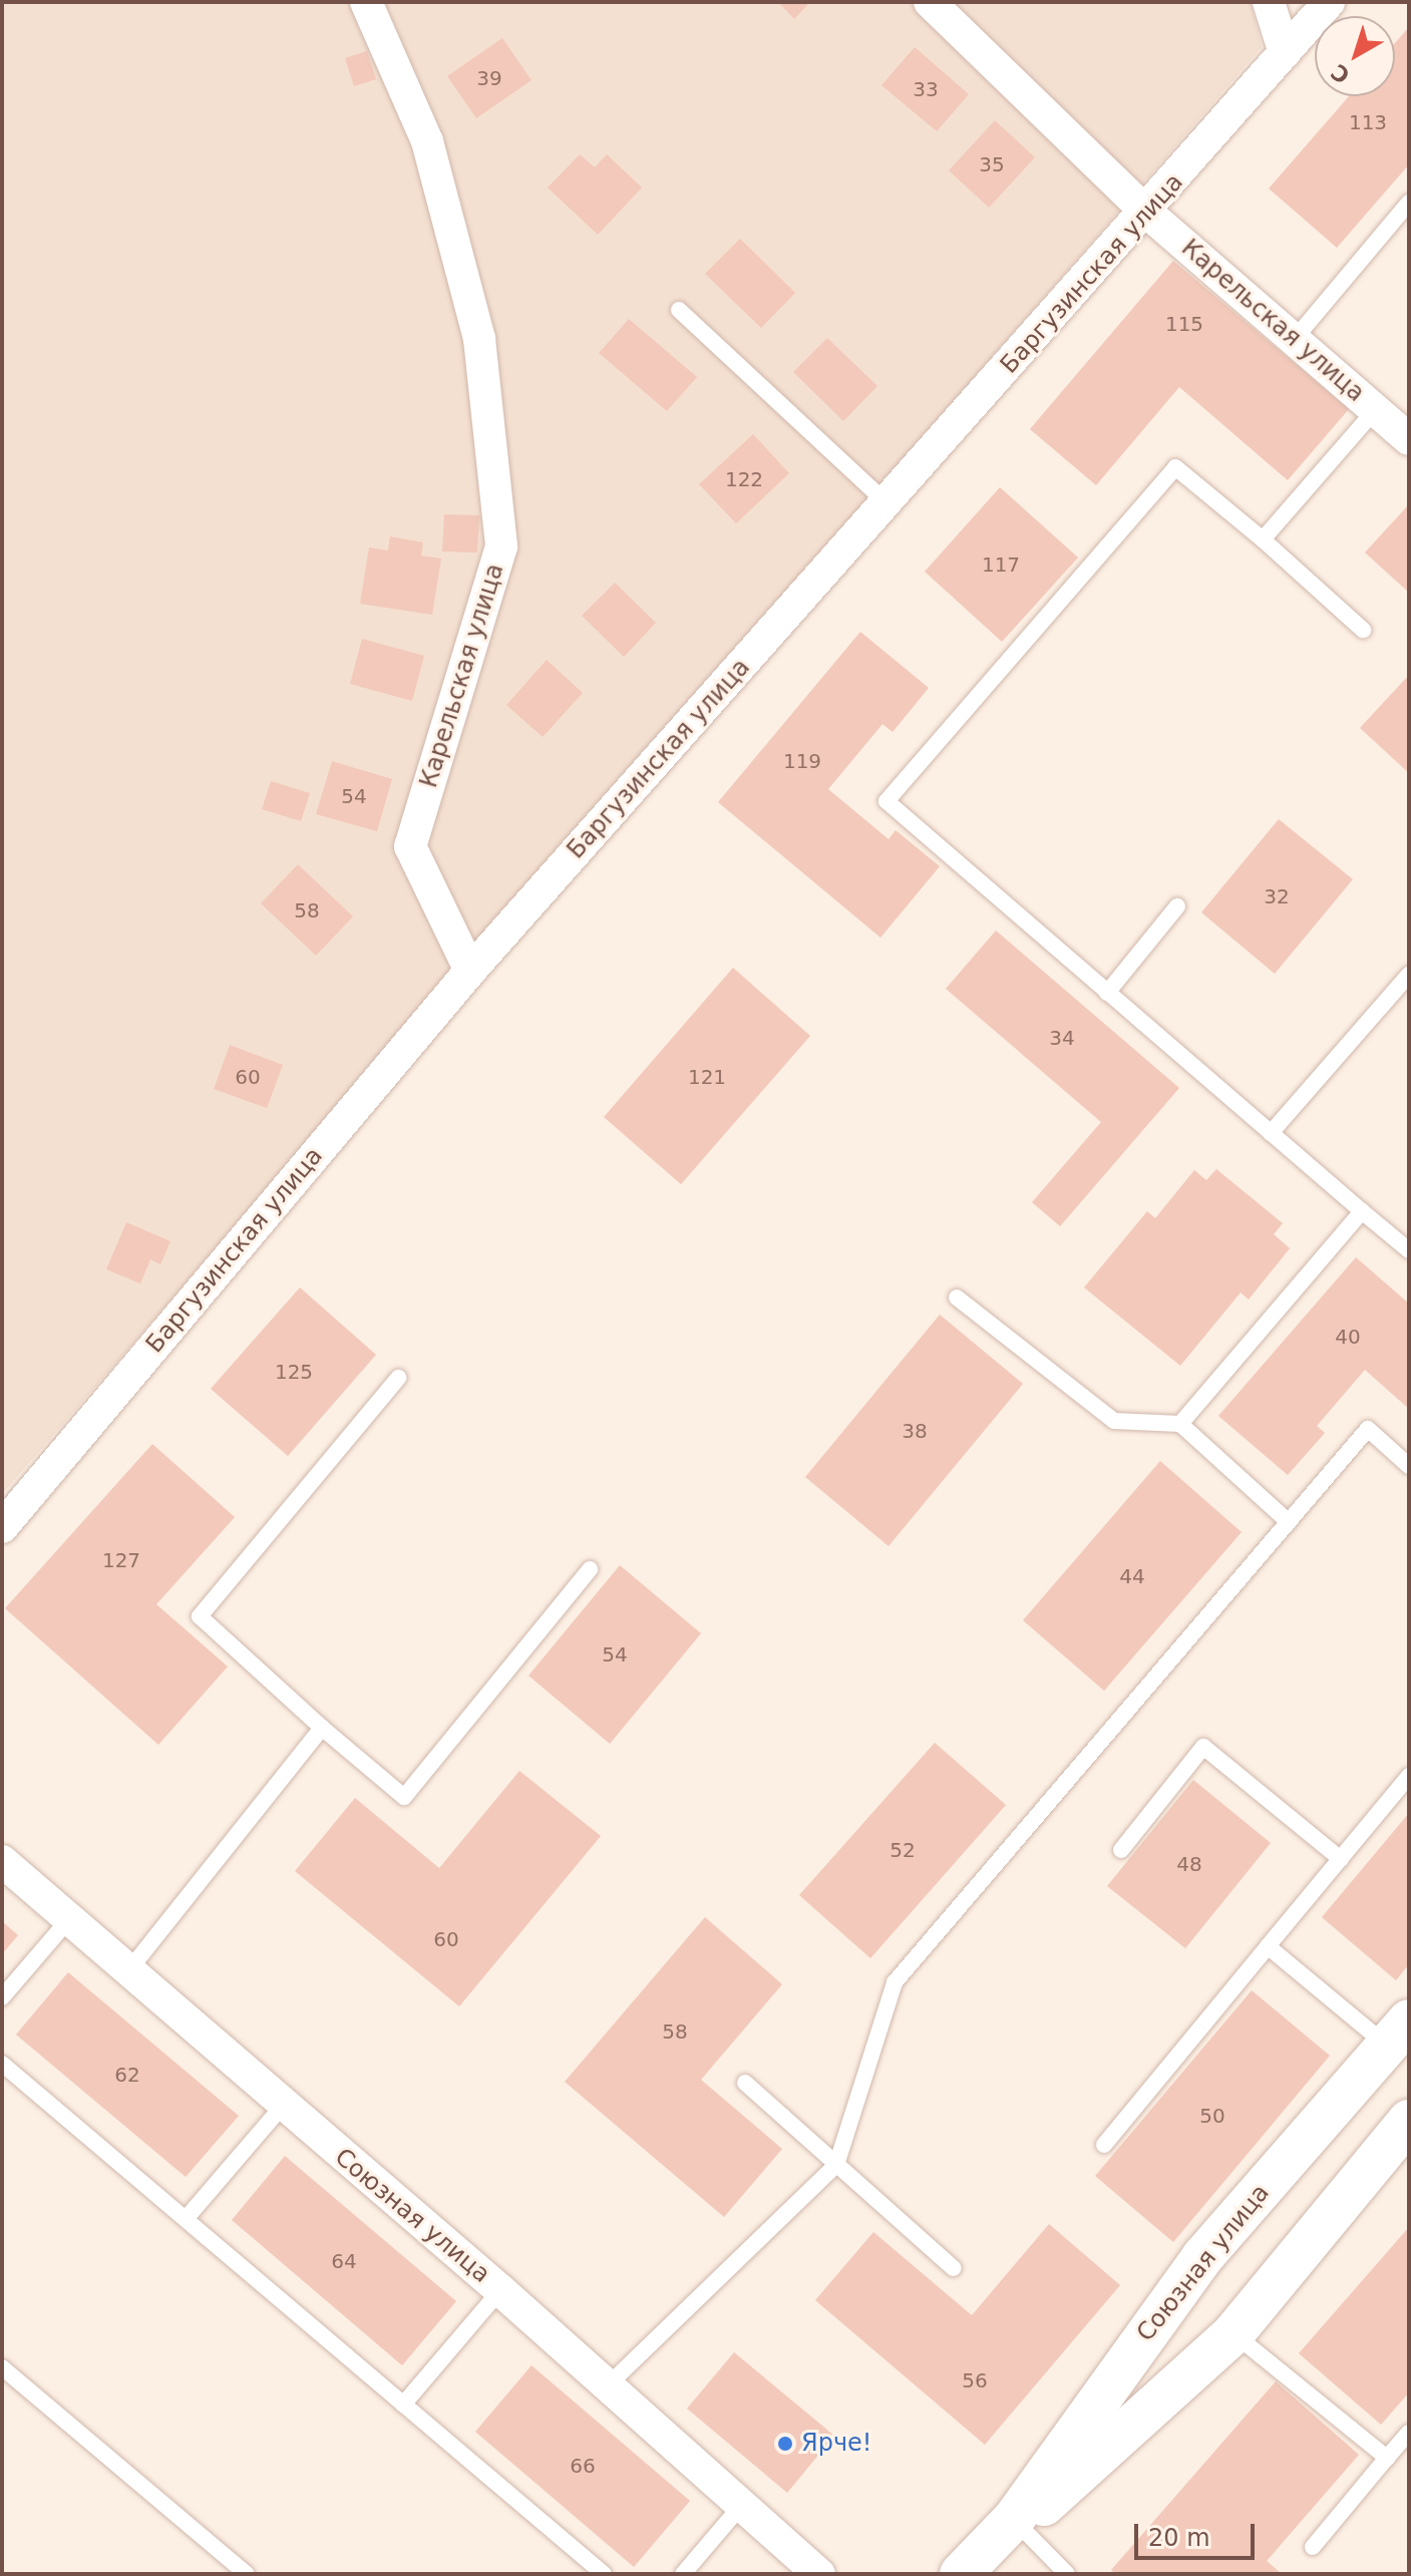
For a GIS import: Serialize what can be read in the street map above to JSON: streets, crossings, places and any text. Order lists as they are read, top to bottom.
{
  "streets": {
    "street": ["Баргузинская улица", "Карельская улица", "Союзная улица"]
  },
  "crossings": [
    ["Баргузинская улица", "Карельская улица"]
  ],
  "places": ["Ярче!"],
  "house_numbers": [
    "39",
    "33",
    "113",
    "35",
    "115",
    "122",
    "117",
    "119",
    "54",
    "32",
    "58",
    "34",
    "60",
    "121",
    "40",
    "125",
    "38",
    "127",
    "44",
    "54",
    "52",
    "48",
    "60",
    "58",
    "62",
    "50",
    "64",
    "56",
    "66"
  ],
  "scale_bar": "20 m",
  "north": "bottom left"
}
